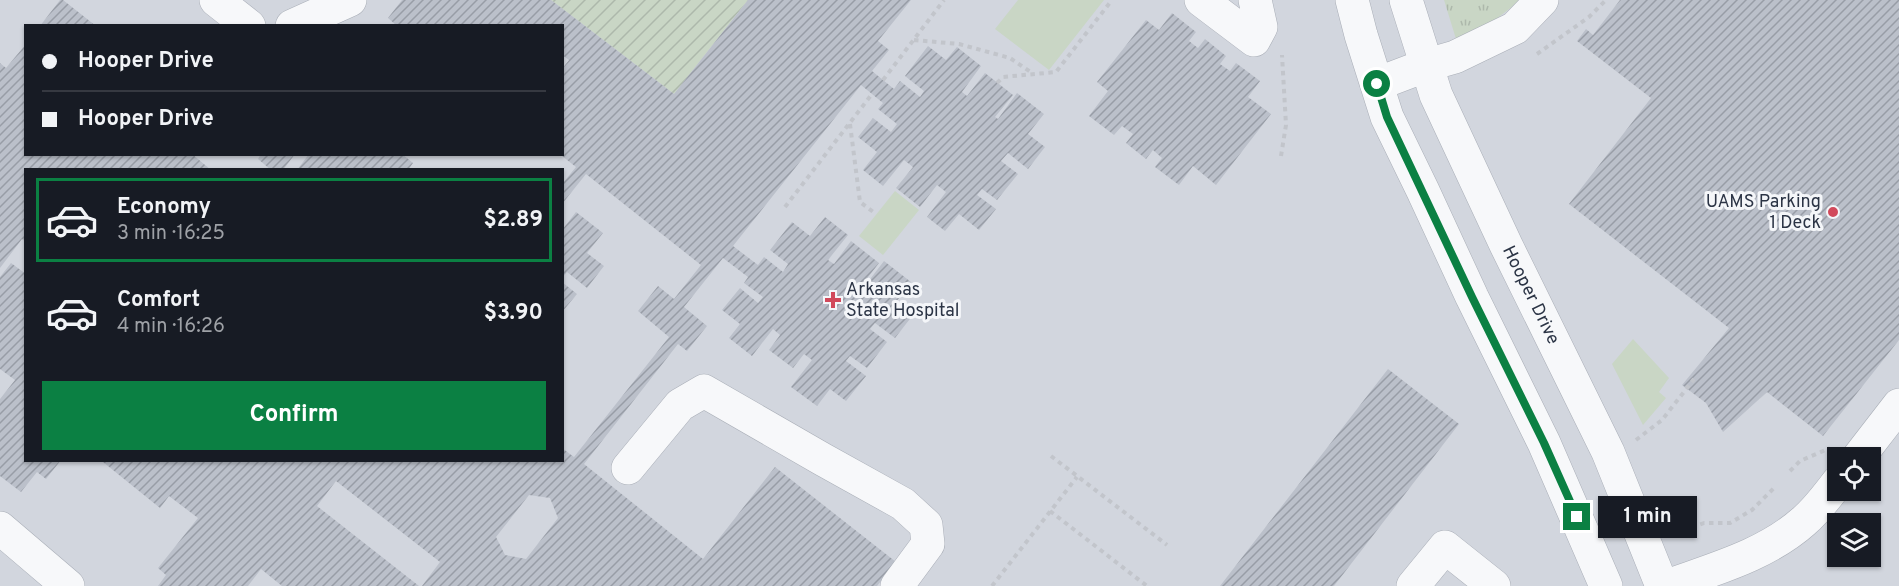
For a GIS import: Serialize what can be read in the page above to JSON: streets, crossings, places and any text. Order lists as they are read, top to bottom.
{
  "streets": {
    "street": ["Hooper Drive"]
  },
  "places": {
    "other": ["UAMS Parking 1 Deck"],
    "health": ["Arkansas State Hospital"]
  },
  "page": {
    "banner": ["Hooper Drive", "Hooper Drive"],
    "list": [
      {
        "name": "Economy",
        "note": "3 min · 16:25",
        "value": "$2.89"
      },
      {
        "name": "Comfort",
        "note": "4 min · 16:26",
        "value": "$3.90"
      }
    ],
    "buttons": "Confirm",
    "bubble": "1 min"
  }
}
